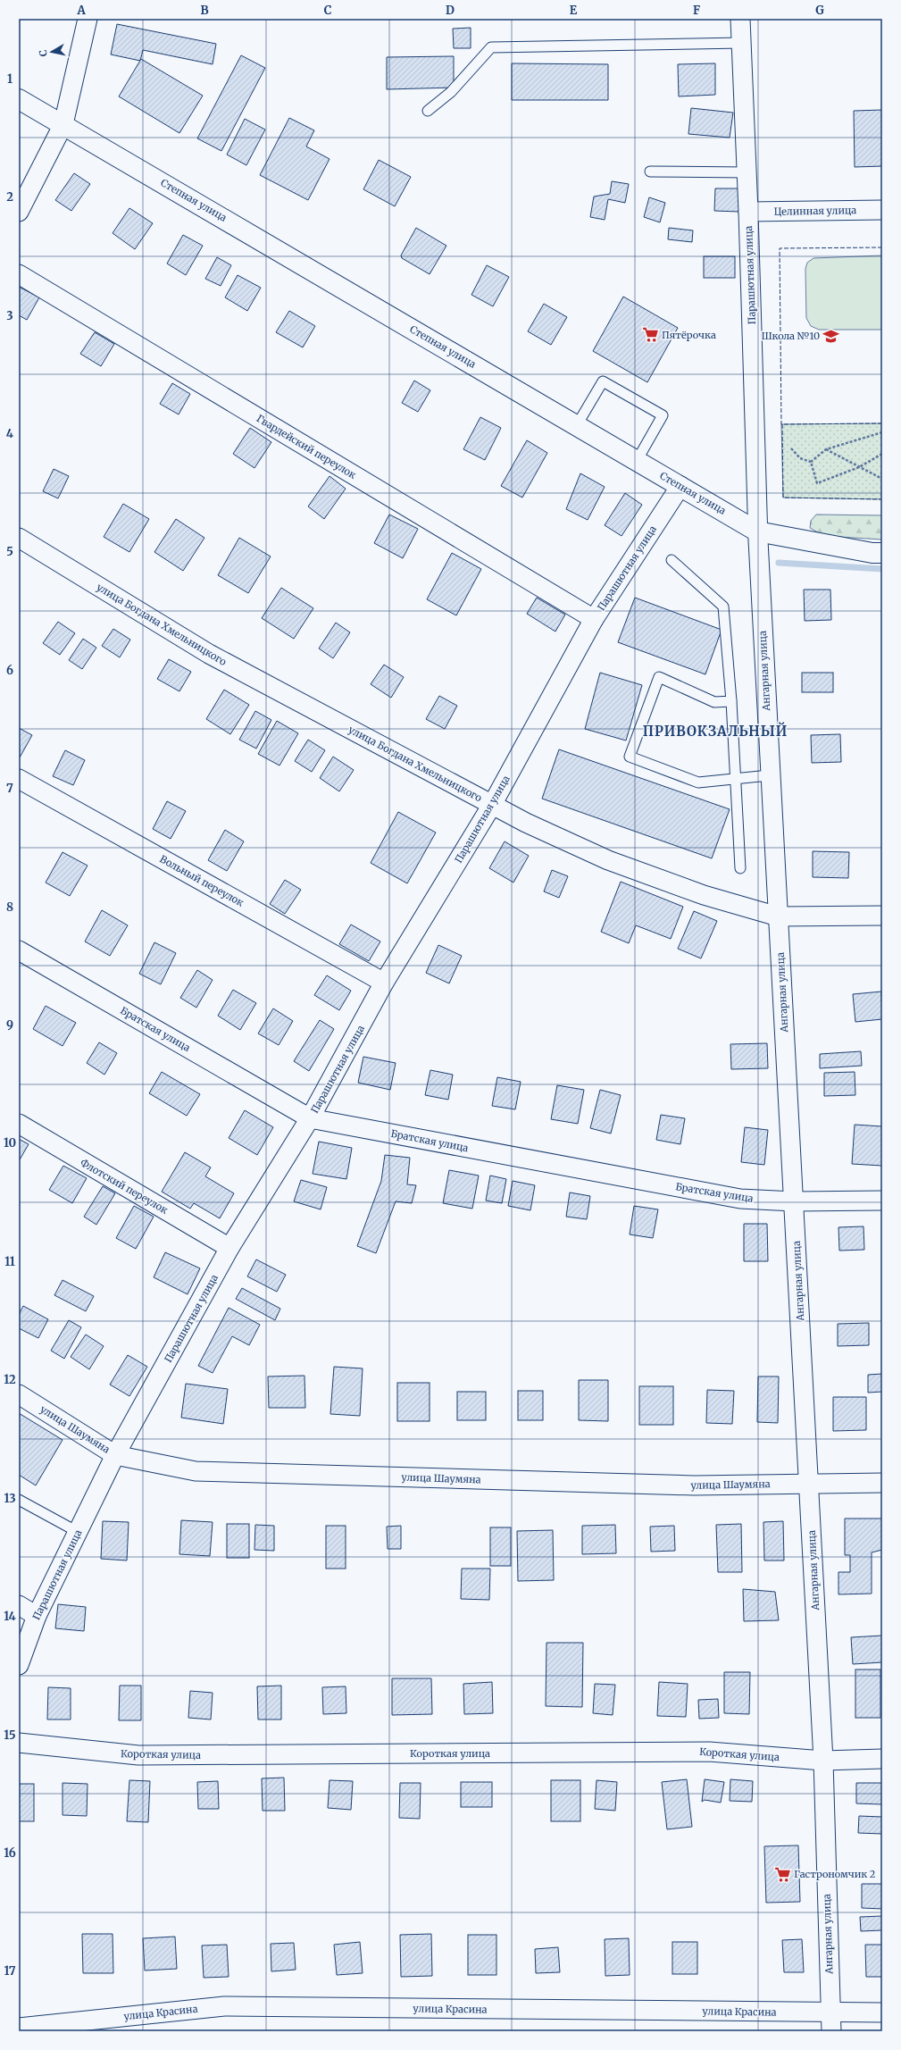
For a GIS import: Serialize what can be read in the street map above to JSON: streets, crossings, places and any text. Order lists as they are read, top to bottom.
{
  "streets": {
    "street": [
      "Степная улица",
      "Целинная улица",
      "Парашютная улица",
      "Гвардейский переулок",
      "улица Богдана Хмельницкого",
      "Ангарная улица",
      "Вольный переулок",
      "Братская улица",
      "Флотский переулок",
      "улица Шаумяна",
      "Короткая улица",
      "улица Красина"
    ]
  },
  "crossings": [
    ["Степная улица", "Парашютная улица"],
    ["Степная улица", "Ангарная улица"],
    ["Целинная улица", "Парашютная улица"],
    ["Парашютная улица", "Гвардейский переулок"],
    ["Парашютная улица", "улица Богдана Хмельницкого"],
    ["Парашютная улица", "Ангарная улица"],
    ["Парашютная улица", "Вольный переулок"],
    ["Парашютная улица", "Братская улица"],
    ["Парашютная улица", "Флотский переулок"],
    ["Парашютная улица", "улица Шаумяна"],
    ["улица Богдана Хмельницкого", "Ангарная улица"],
    ["Ангарная улица", "Братская улица"],
    ["Ангарная улица", "улица Шаумяна"],
    ["Ангарная улица", "Короткая улица"],
    ["Ангарная улица", "улица Красина"]
  ],
  "districts": ["ПРИВОКЗАЛЬНЫЙ"],
  "places": {
    "supermarket": ["Пятёрочка", "Гастрономчик 2"],
    "school or university": ["Школа №10"]
  },
  "north": "left",
  "grid": {
    "columns": [
      "A",
      "B",
      "C",
      "D",
      "E",
      "F",
      "G"
    ],
    "rows": [
      "1",
      "2",
      "3",
      "4",
      "5",
      "6",
      "7",
      "8",
      "9",
      "10",
      "11",
      "12",
      "13",
      "14",
      "15",
      "16",
      "17"
    ]
  }
}
